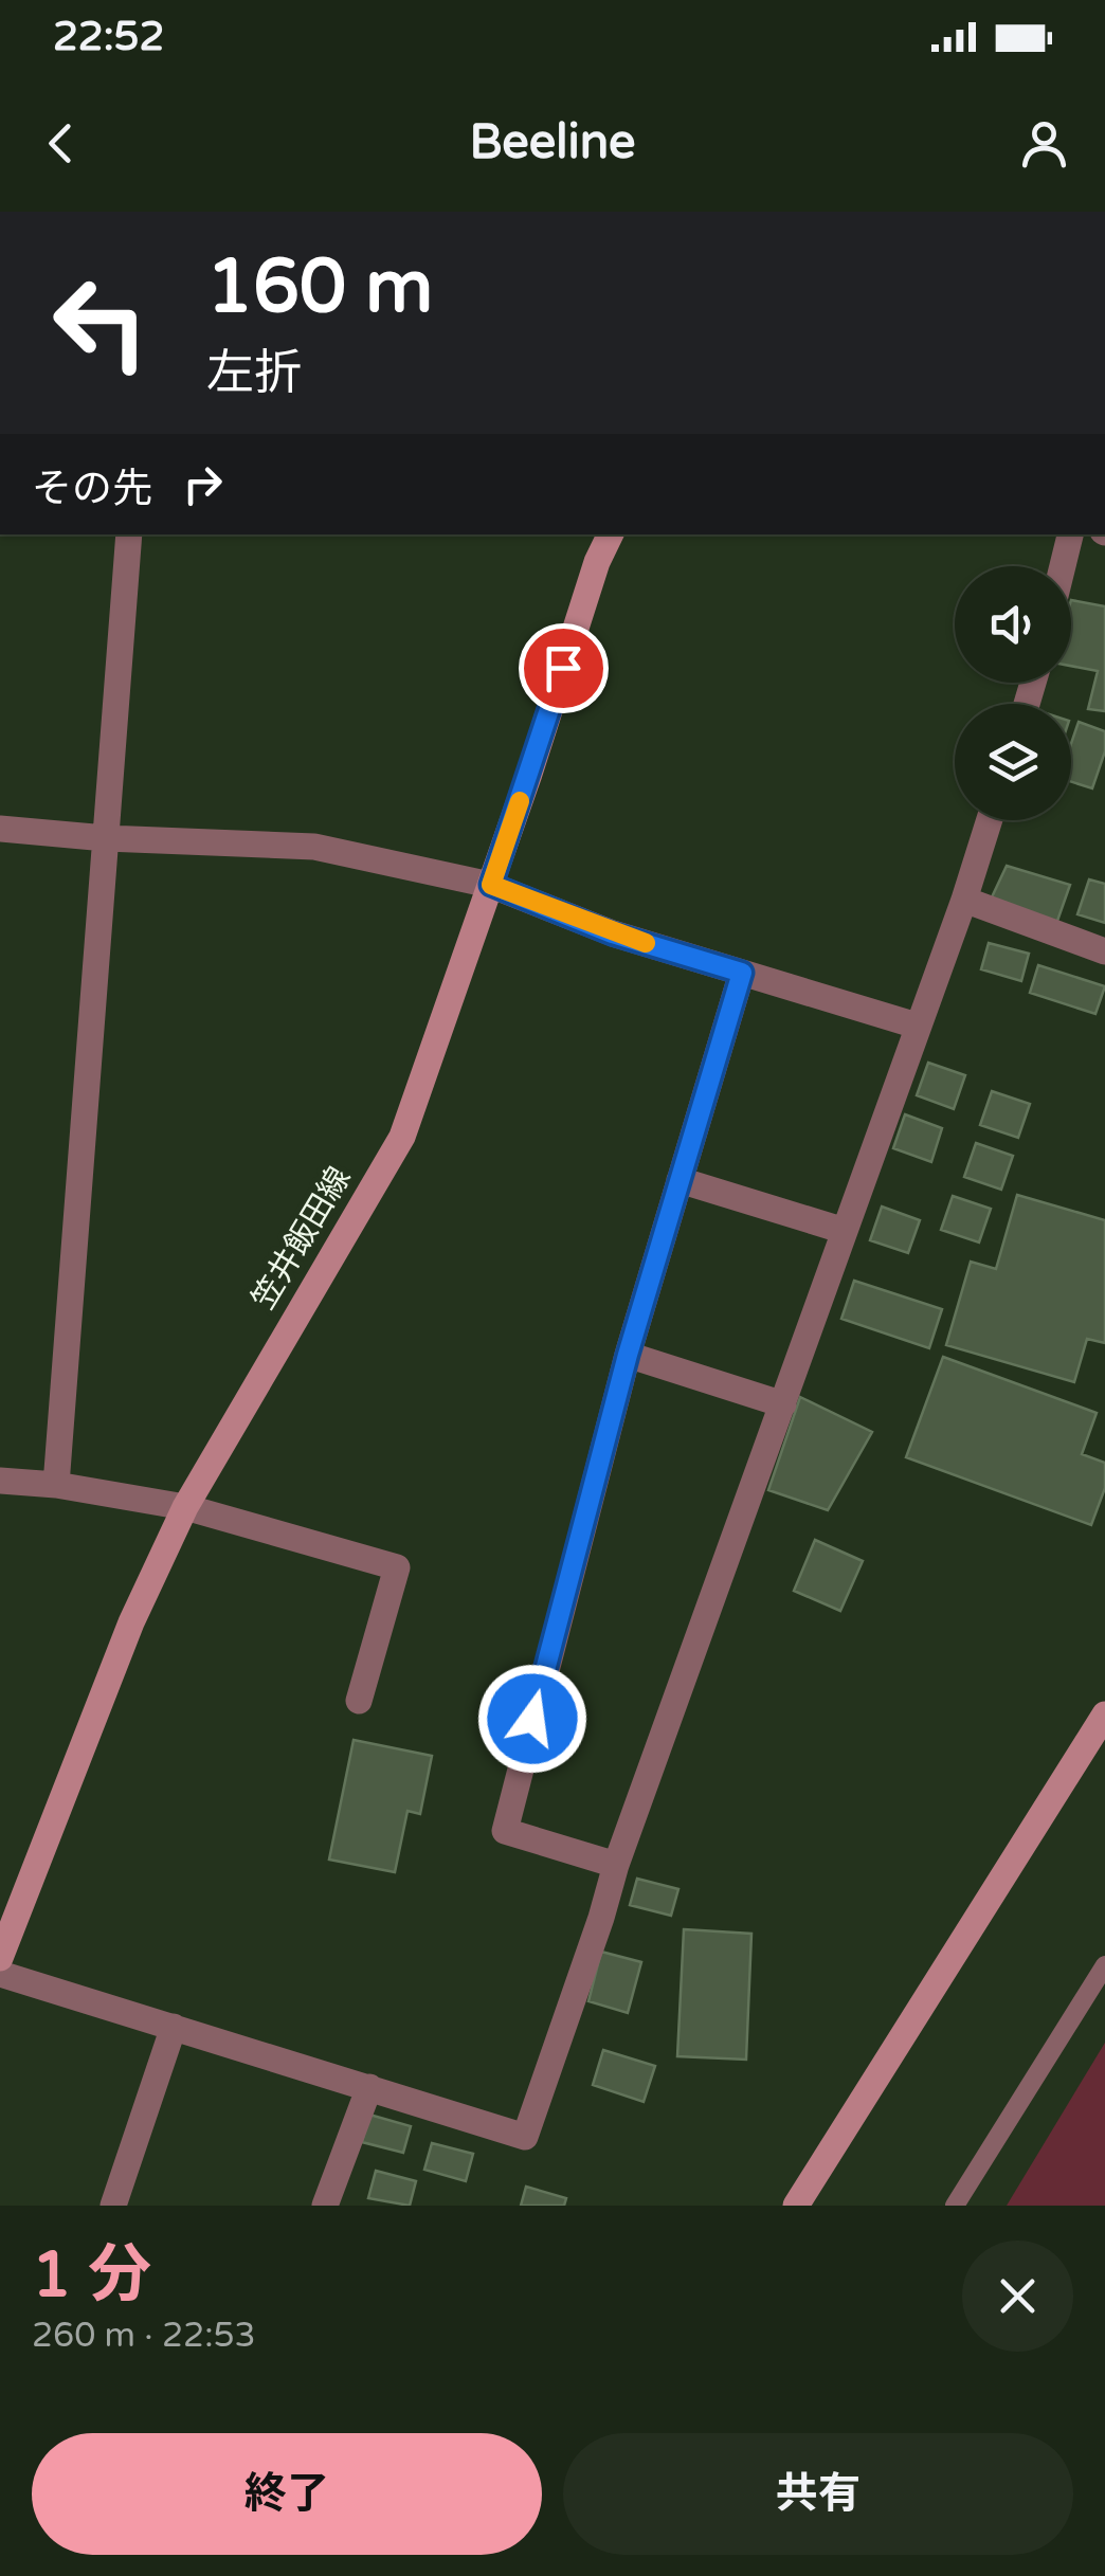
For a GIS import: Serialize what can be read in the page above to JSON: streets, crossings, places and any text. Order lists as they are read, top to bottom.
{
  "streets": {
    "main road": ["笠井飯田線"]
  },
  "page": {
    "status": "22:52",
    "header": "Beeline",
    "turn": ["160 m", "左折"],
    "then": "その先",
    "heading": ["1 分", "260 m · 22:53"],
    "buttons": ["終了", "共有"]
  }
}
